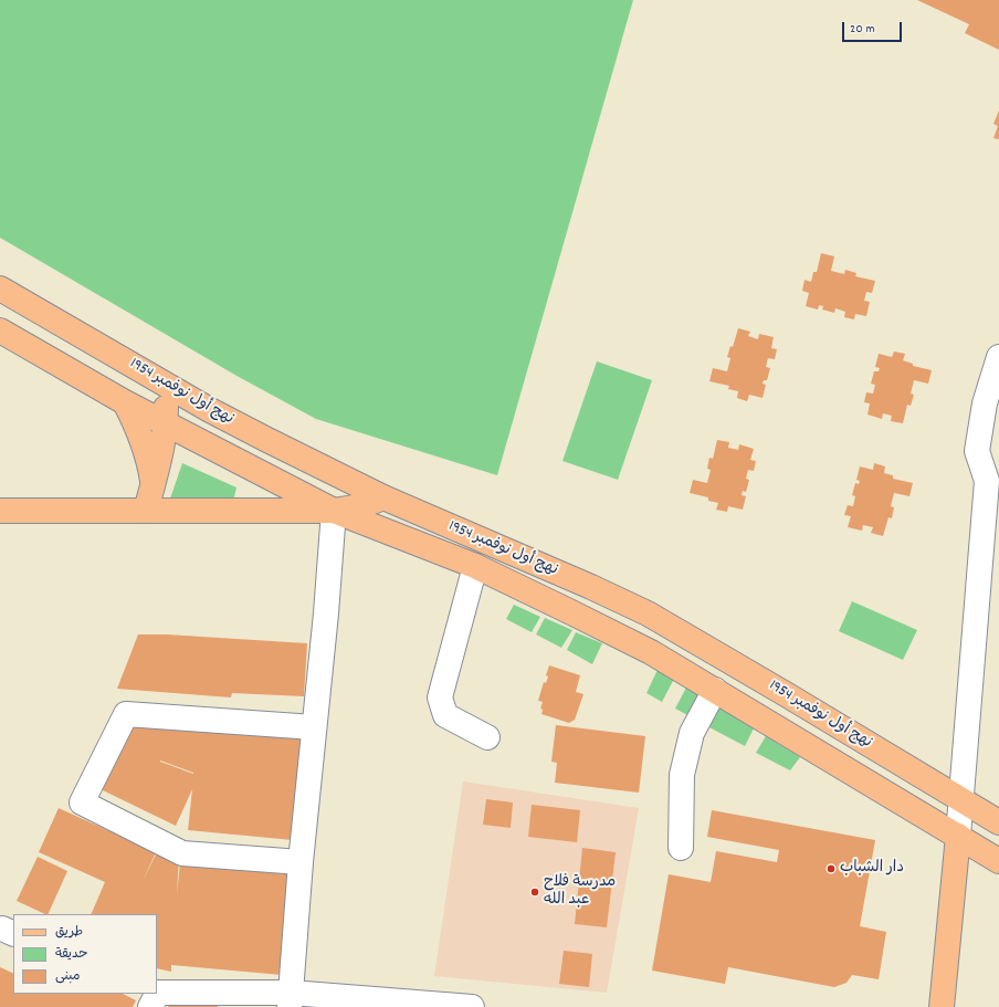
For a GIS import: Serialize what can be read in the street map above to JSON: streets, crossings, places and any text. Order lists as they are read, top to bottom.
{
  "streets": {
    "main road": ["نهج أول نوفمبر 1954"]
  },
  "places": ["دار الشباب", "مدرسة فلاح عبد الله"],
  "legend": ["طريق", "حديقة", "مبنى"],
  "scale_bar": "20 m"
}
